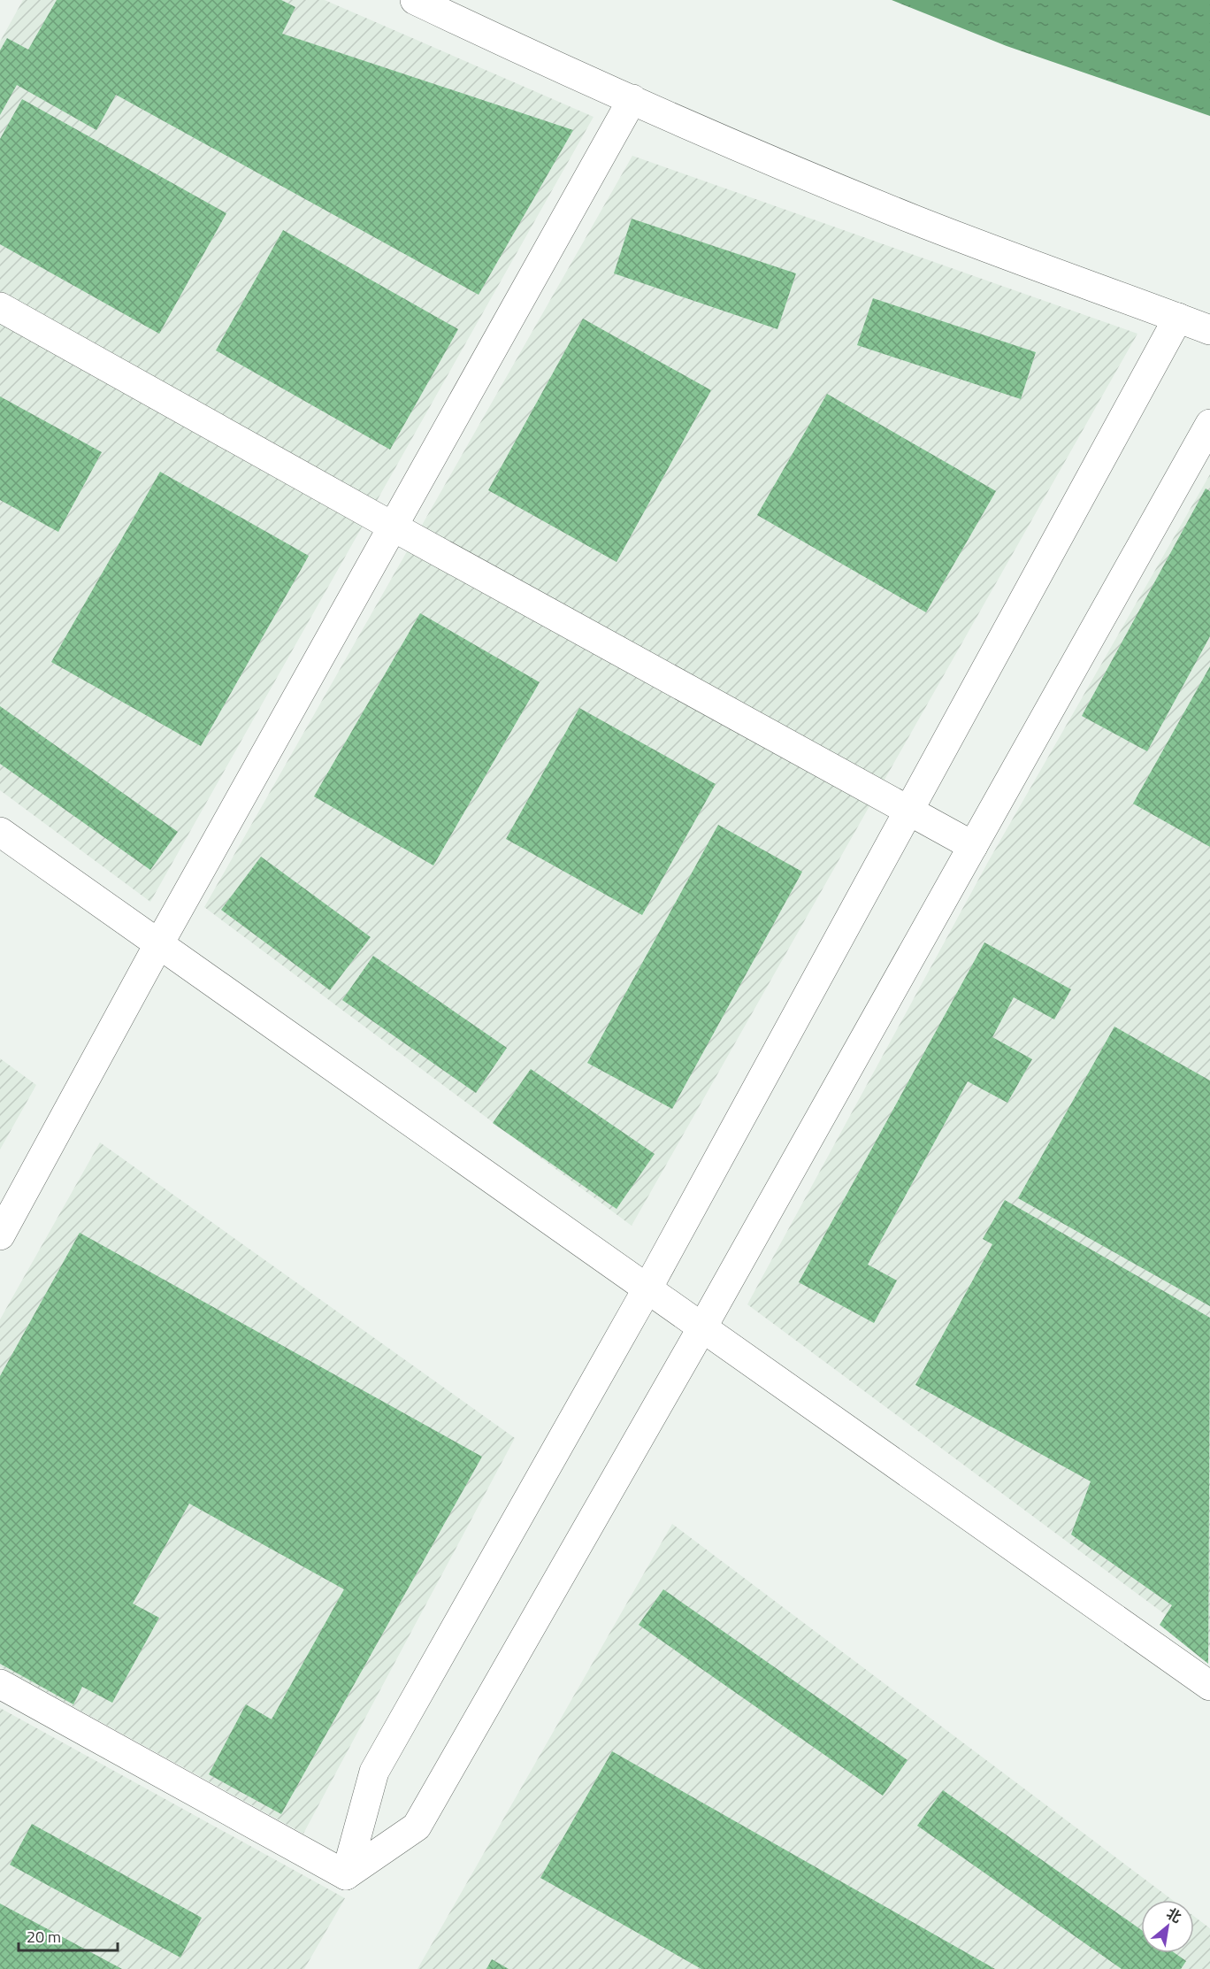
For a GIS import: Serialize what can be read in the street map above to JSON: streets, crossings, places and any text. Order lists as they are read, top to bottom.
{
  "scale_bar": "20 m",
  "north": "top right"
}
